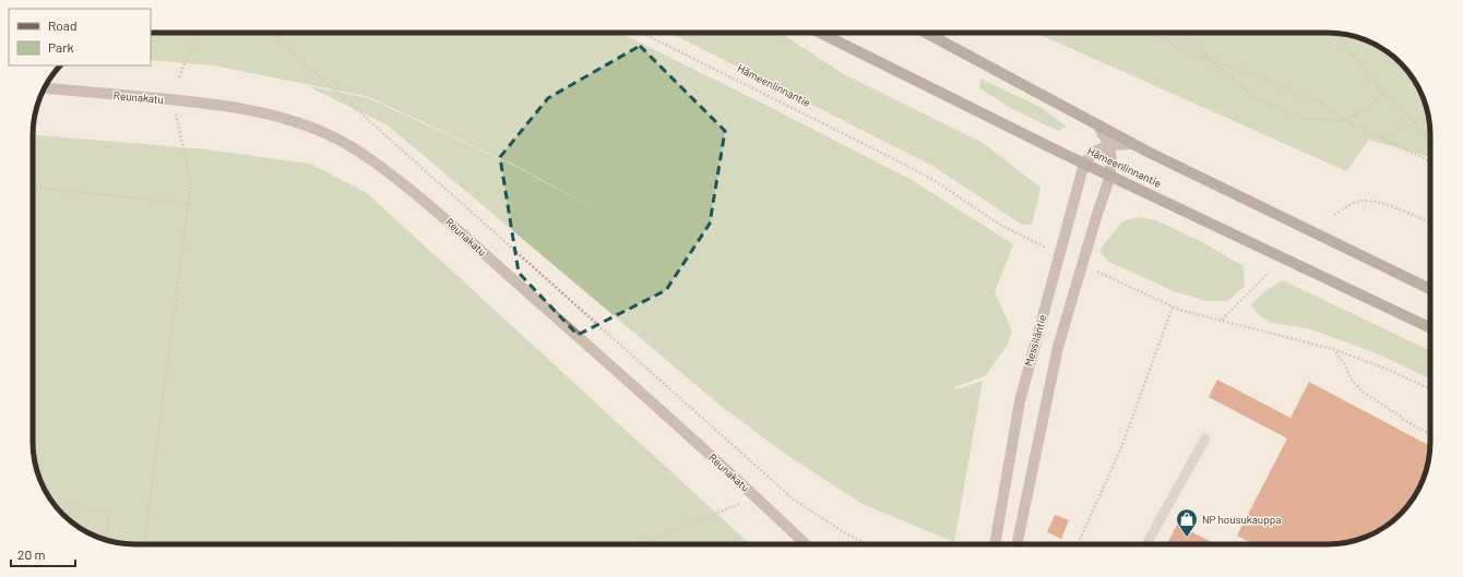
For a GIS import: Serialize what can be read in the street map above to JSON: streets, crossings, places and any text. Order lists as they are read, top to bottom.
{
  "streets": {
    "main road": ["Hämeenlinnantie"],
    "street": ["Reunakatu", "Messiläntie"]
  },
  "crossings": [
    ["Hämeenlinnantie", "Messiläntie"]
  ],
  "places": {
    "shop": ["NP housukauppa"]
  },
  "legend": ["Road", "Park"],
  "scale_bar": "20 m"
}
